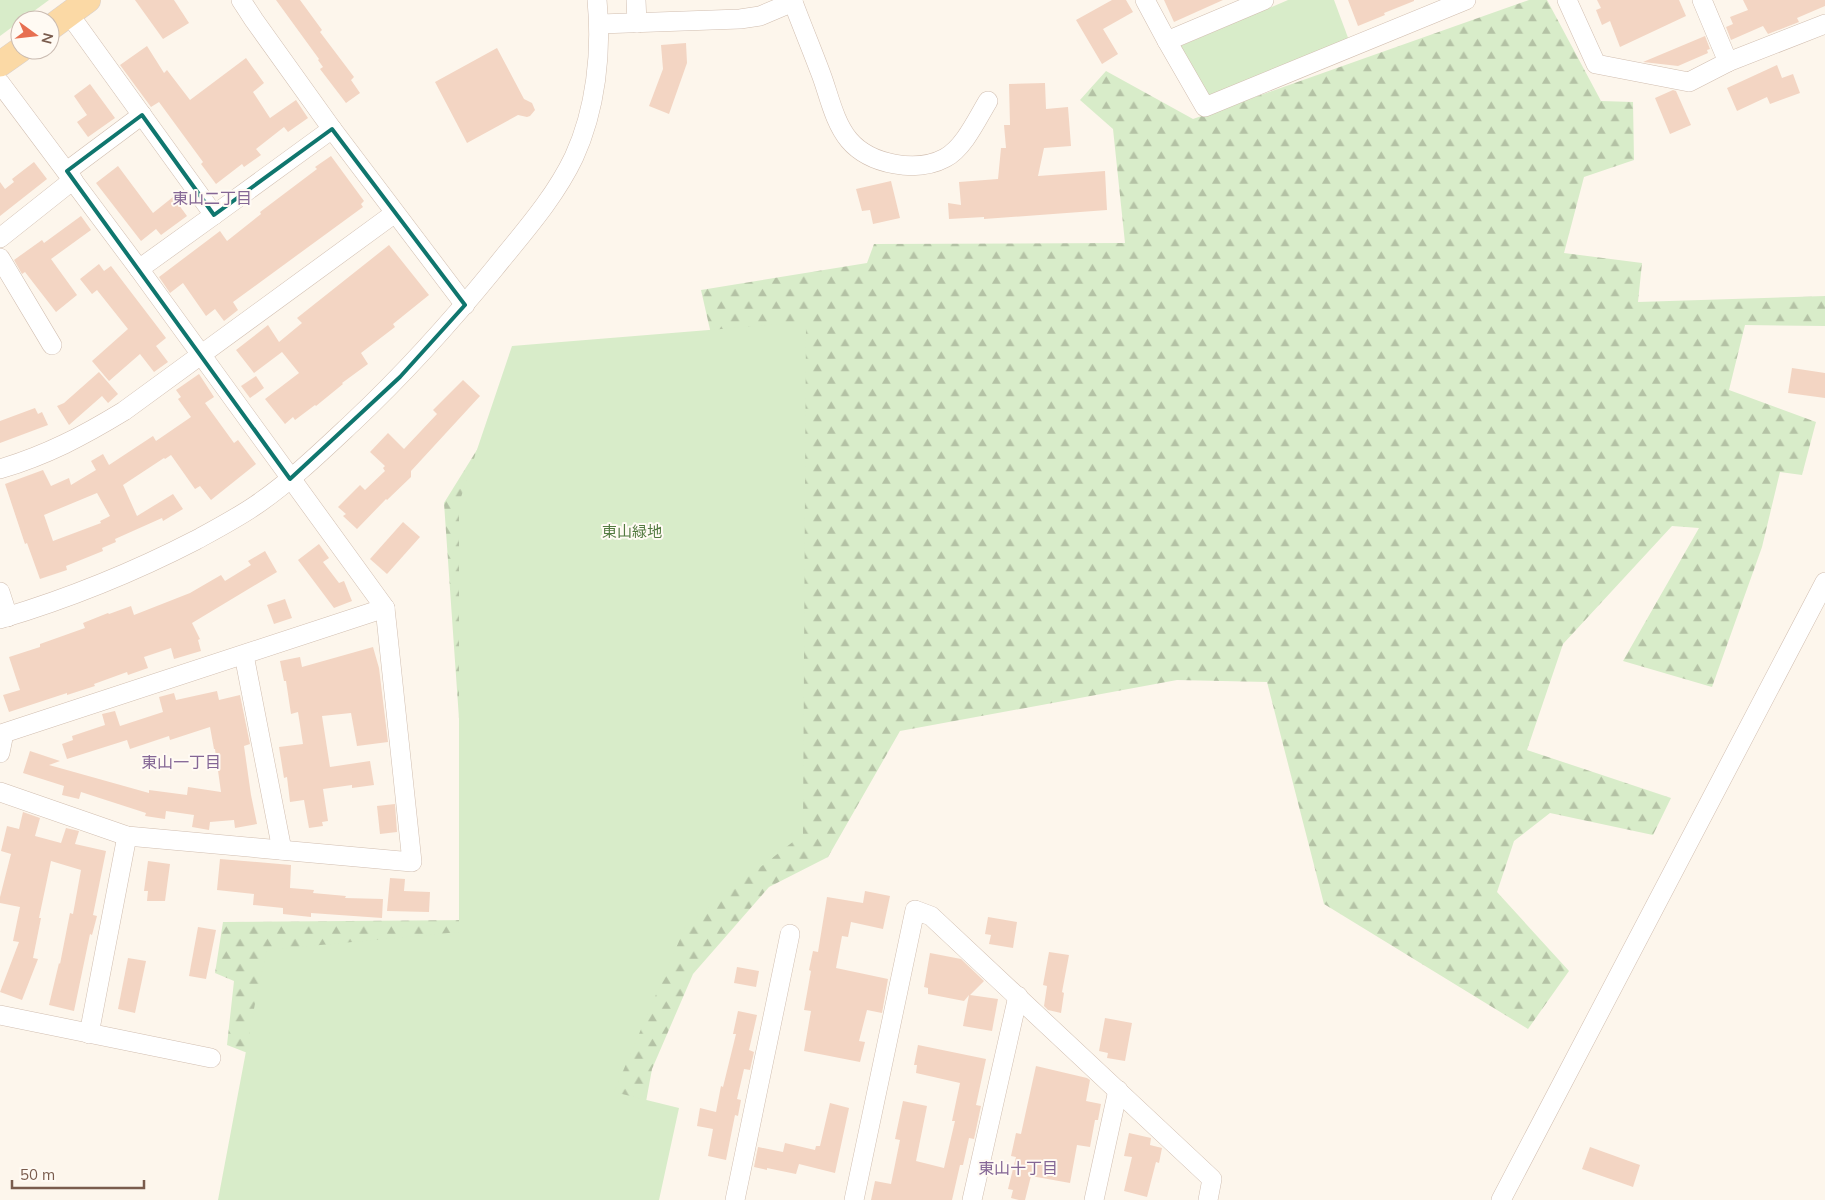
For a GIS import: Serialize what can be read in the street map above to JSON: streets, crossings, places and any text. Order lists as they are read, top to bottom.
{
  "districts": ["東山二丁目", "東山一丁目", "東山十丁目"],
  "parks": ["東山緑地"],
  "scale_bar": "50 m",
  "north": "right"
}
